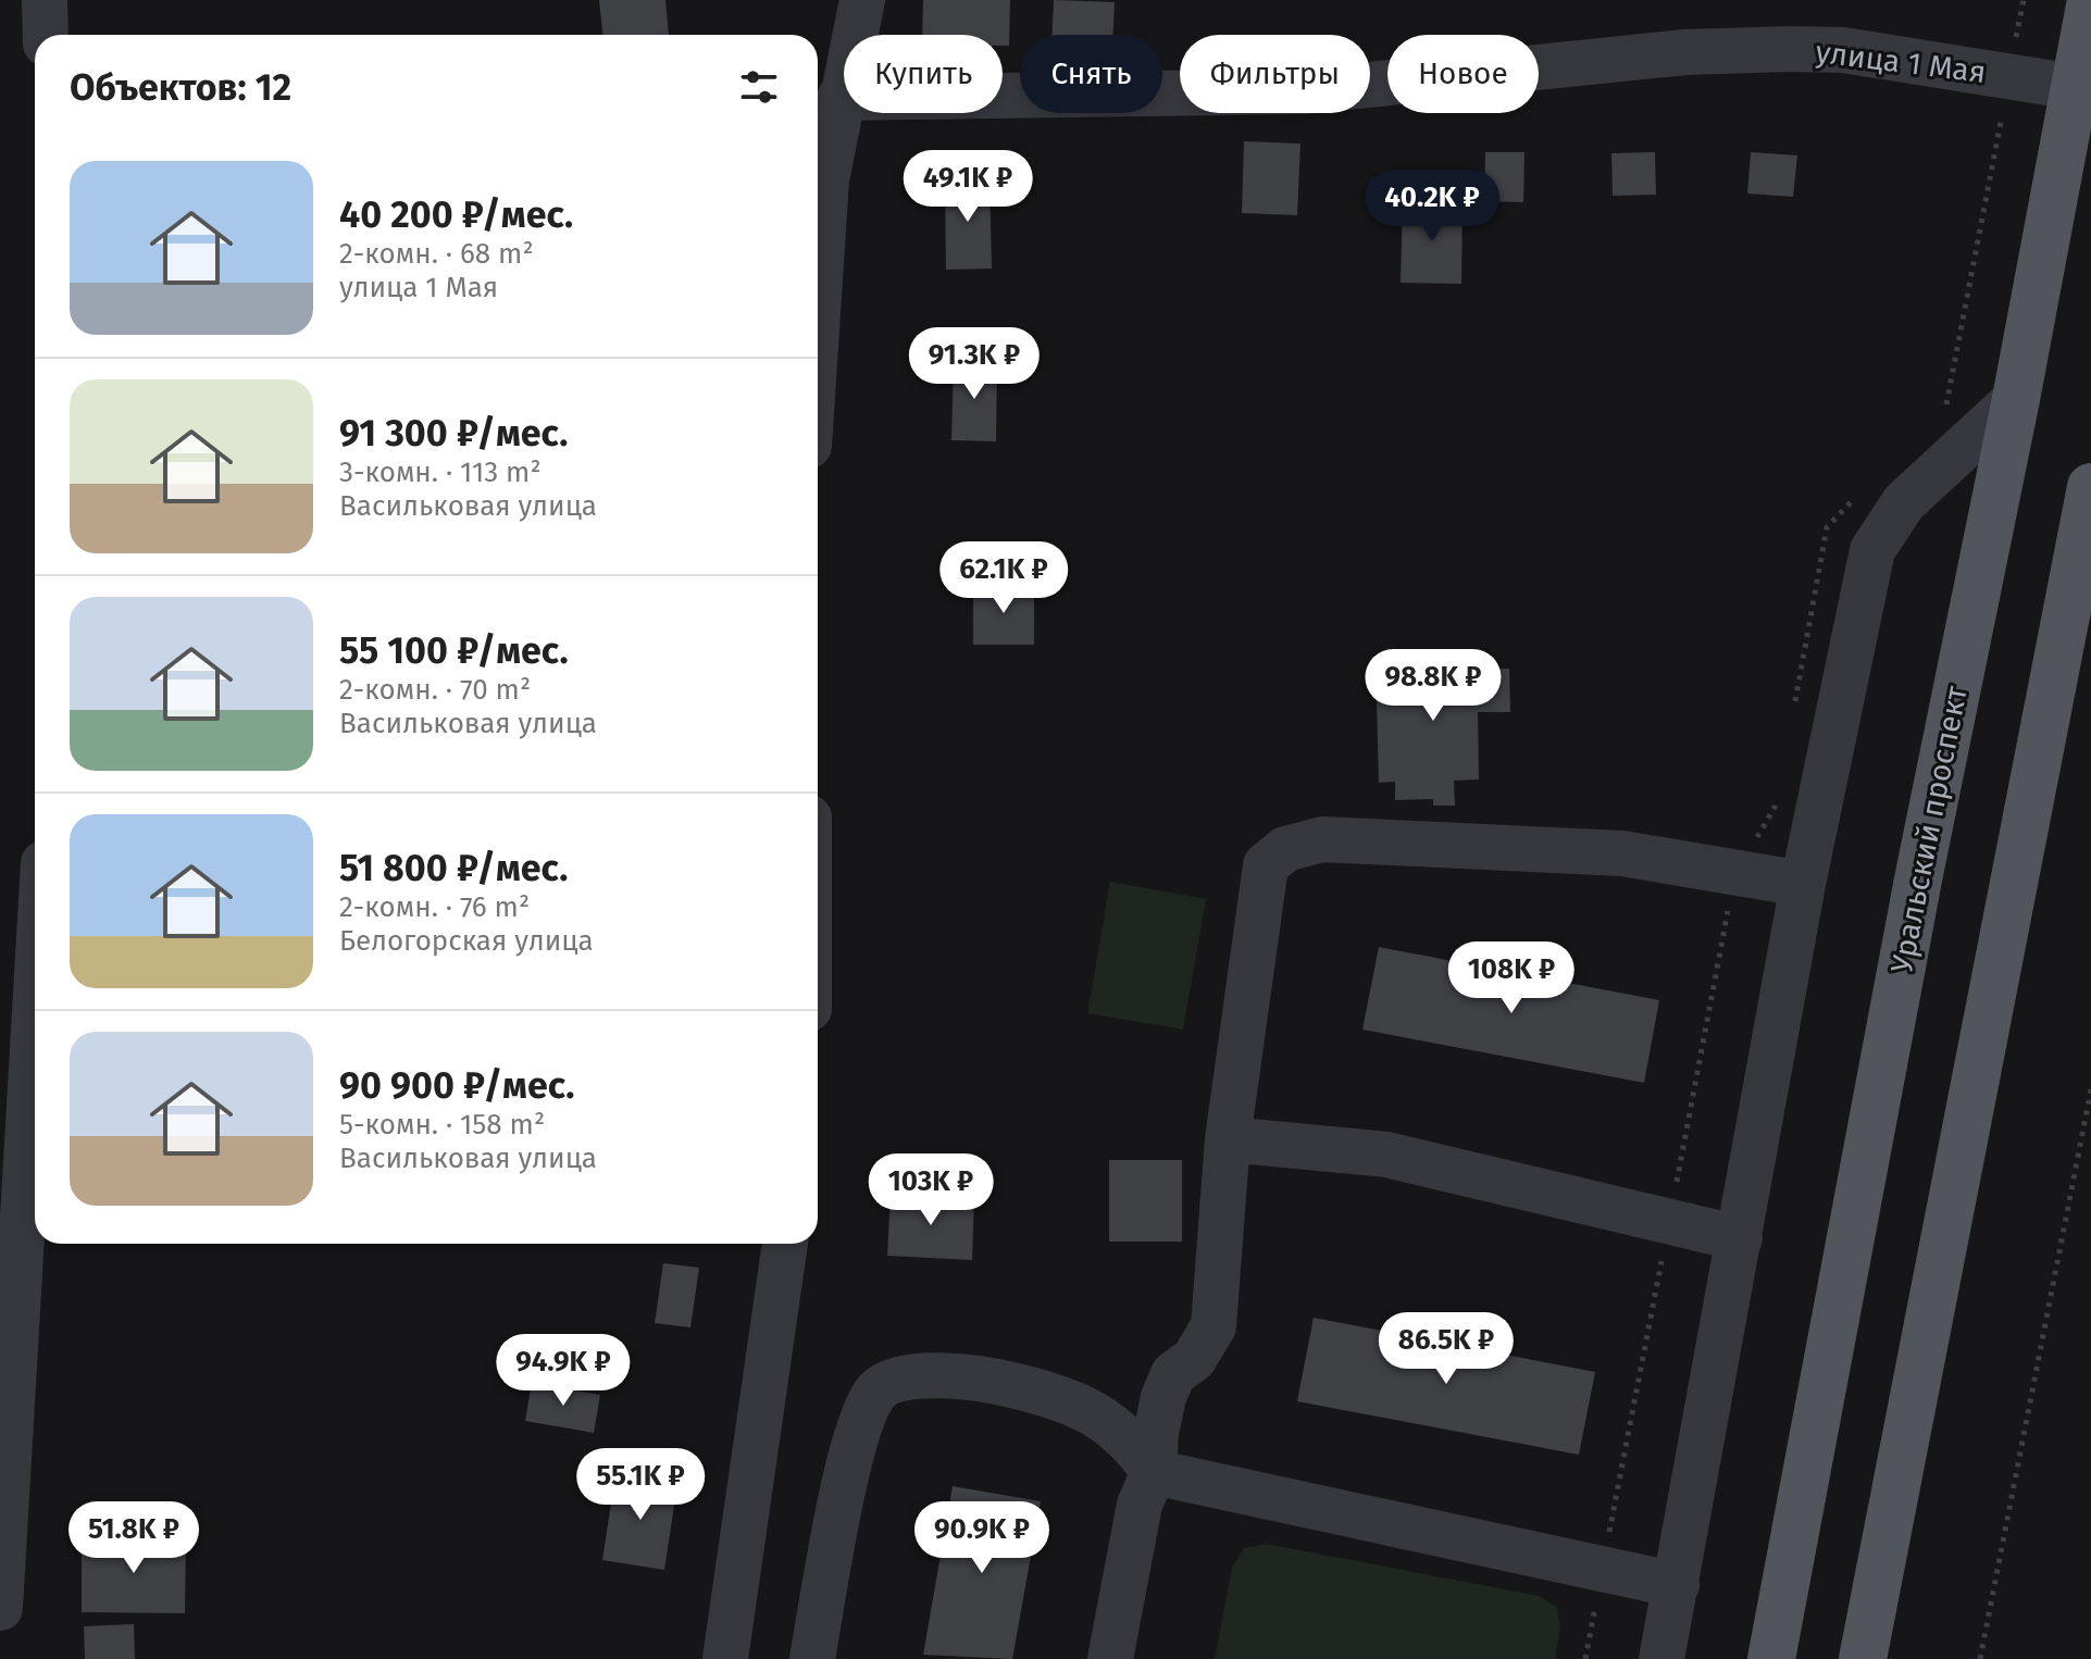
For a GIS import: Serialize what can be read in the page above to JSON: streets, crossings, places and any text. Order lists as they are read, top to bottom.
{
  "streets": {
    "main road": ["Уральский проспект"],
    "street": ["улица 1 Мая"]
  },
  "crossings": [
    ["улица 1 Мая", "Уральский проспект"]
  ],
  "page": {
    "chip": [
      "Купить",
      "Снять",
      "Фильтры",
      "Новое"
    ],
    "heading": "Объектов: 12",
    "list": [
      {
        "name": "40 200 ₽/мес.",
        "note": "2-комн. · 68 m² · улица 1 Мая"
      },
      {
        "name": "91 300 ₽/мес.",
        "note": "3-комн. · 113 m² · Васильковая улица"
      },
      {
        "name": "55 100 ₽/мес.",
        "note": "2-комн. · 70 m² · Васильковая улица"
      },
      {
        "name": "51 800 ₽/мес.",
        "note": "2-комн. · 76 m² · Белогорская улица"
      },
      {
        "name": "90 900 ₽/мес.",
        "note": "5-комн. · 158 m² · Васильковая улица"
      }
    ],
    "price": [
      "49.1K ₽",
      "40.2K ₽",
      "91.3K ₽",
      "62.1K ₽",
      "98.8K ₽",
      "108K ₽",
      "103K ₽",
      "86.5K ₽",
      "94.9K ₽",
      "55.1K ₽",
      "51.8K ₽",
      "90.9K ₽"
    ]
  }
}
